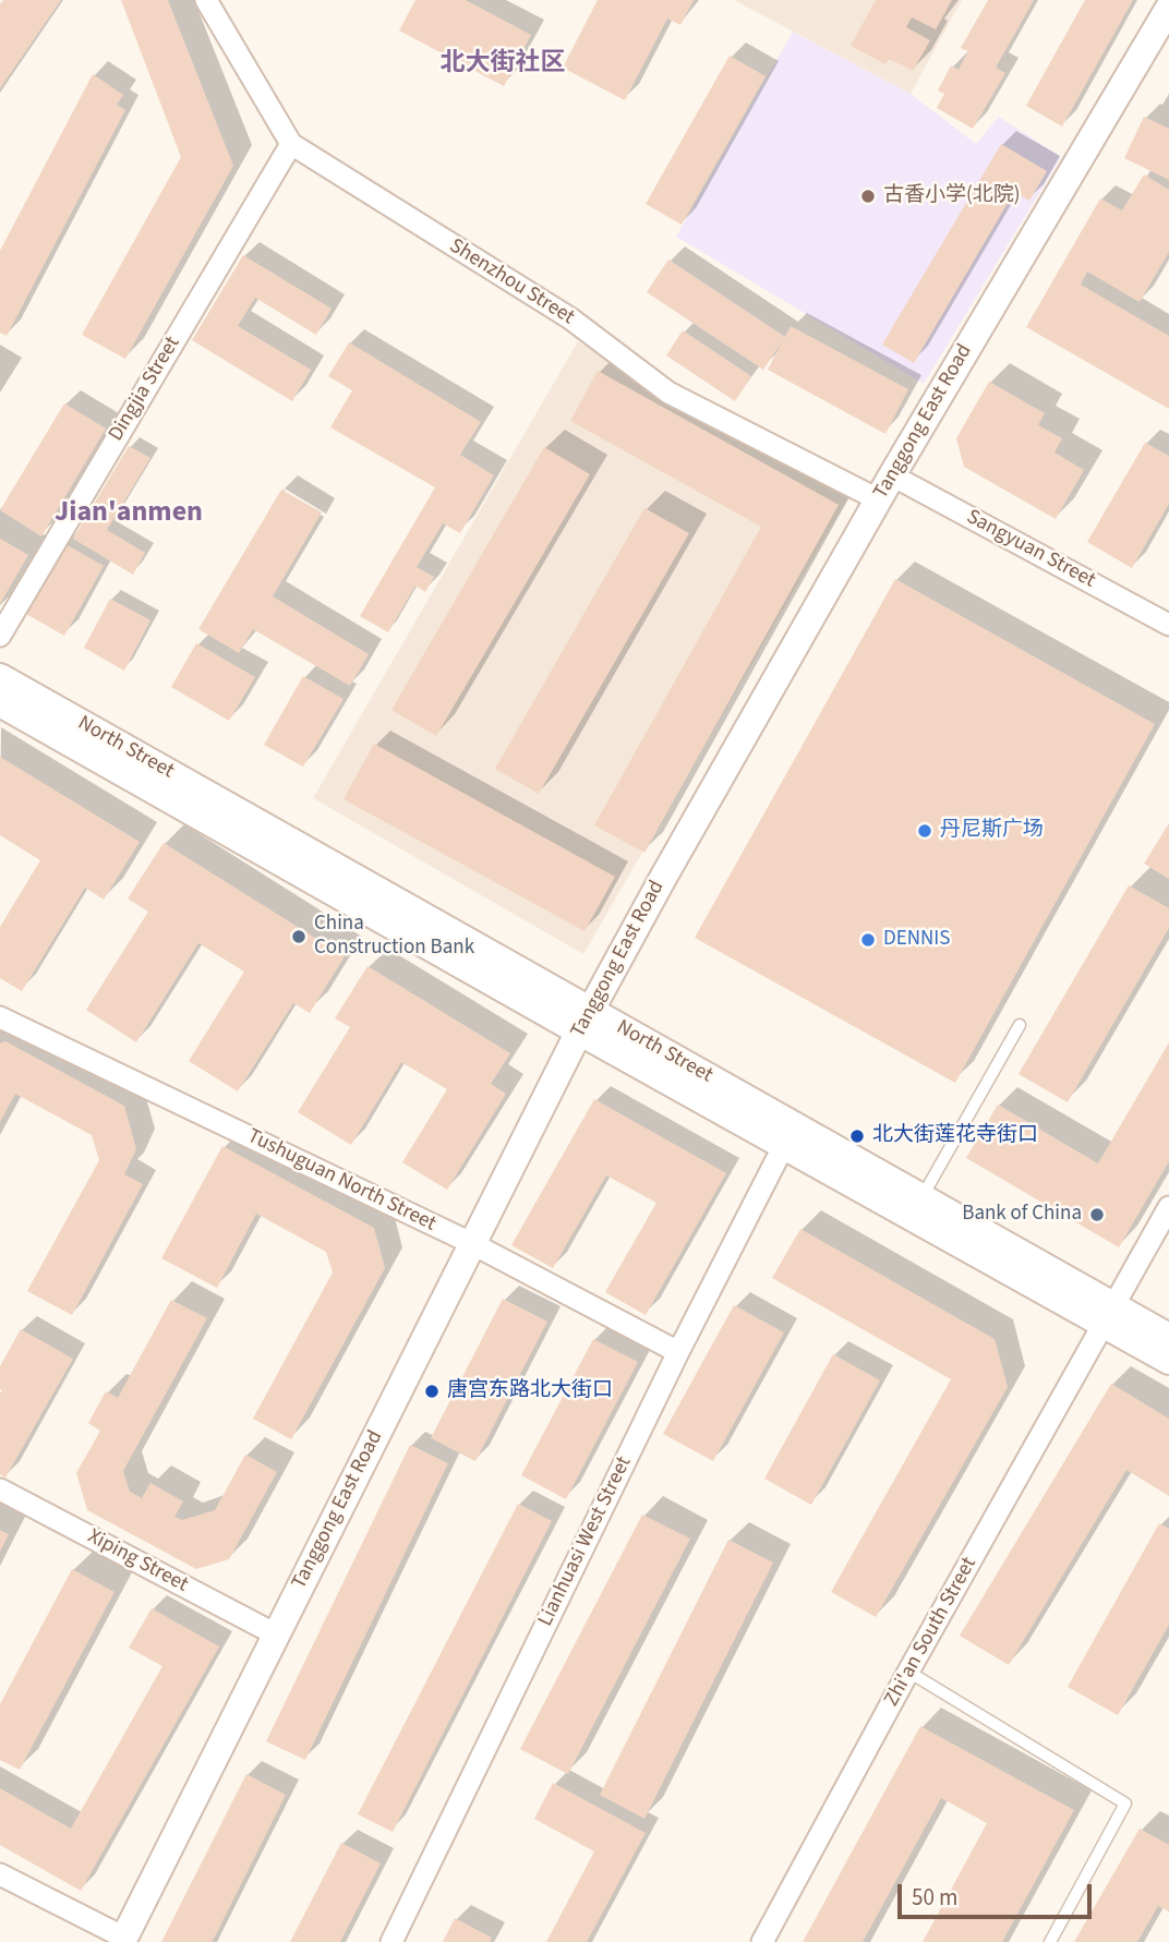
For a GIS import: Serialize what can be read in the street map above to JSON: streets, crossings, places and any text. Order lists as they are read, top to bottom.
{
  "streets": {
    "street": [
      "Shenzhou Street",
      "Dingjia Street",
      "Tanggong East Road",
      "Sangyuan Street",
      "North Street",
      "Tushuguan North Street",
      "Lianhuasi West Street",
      "Xiping Street",
      "Zhi'an South Street"
    ]
  },
  "crossings": [
    ["Shenzhou Street", "Dingjia Street"],
    ["Shenzhou Street", "Tanggong East Road"],
    ["Tanggong East Road", "Sangyuan Street"],
    ["Tanggong East Road", "North Street"],
    ["Tanggong East Road", "Tushuguan North Street"],
    ["Tanggong East Road", "Xiping Street"],
    ["North Street", "Lianhuasi West Street"],
    ["North Street", "Zhi'an South Street"],
    ["Tushuguan North Street", "Lianhuasi West Street"]
  ],
  "districts": ["北大街社区", "Jian'anmen"],
  "places": [
    "古香小学(北院)",
    "丹尼斯广场",
    "China Construction Bank",
    "DENNIS",
    "北大街莲花寺街口",
    "Bank of China",
    "唐宫东路北大街口"
  ],
  "scale_bar": "50 m"
}
